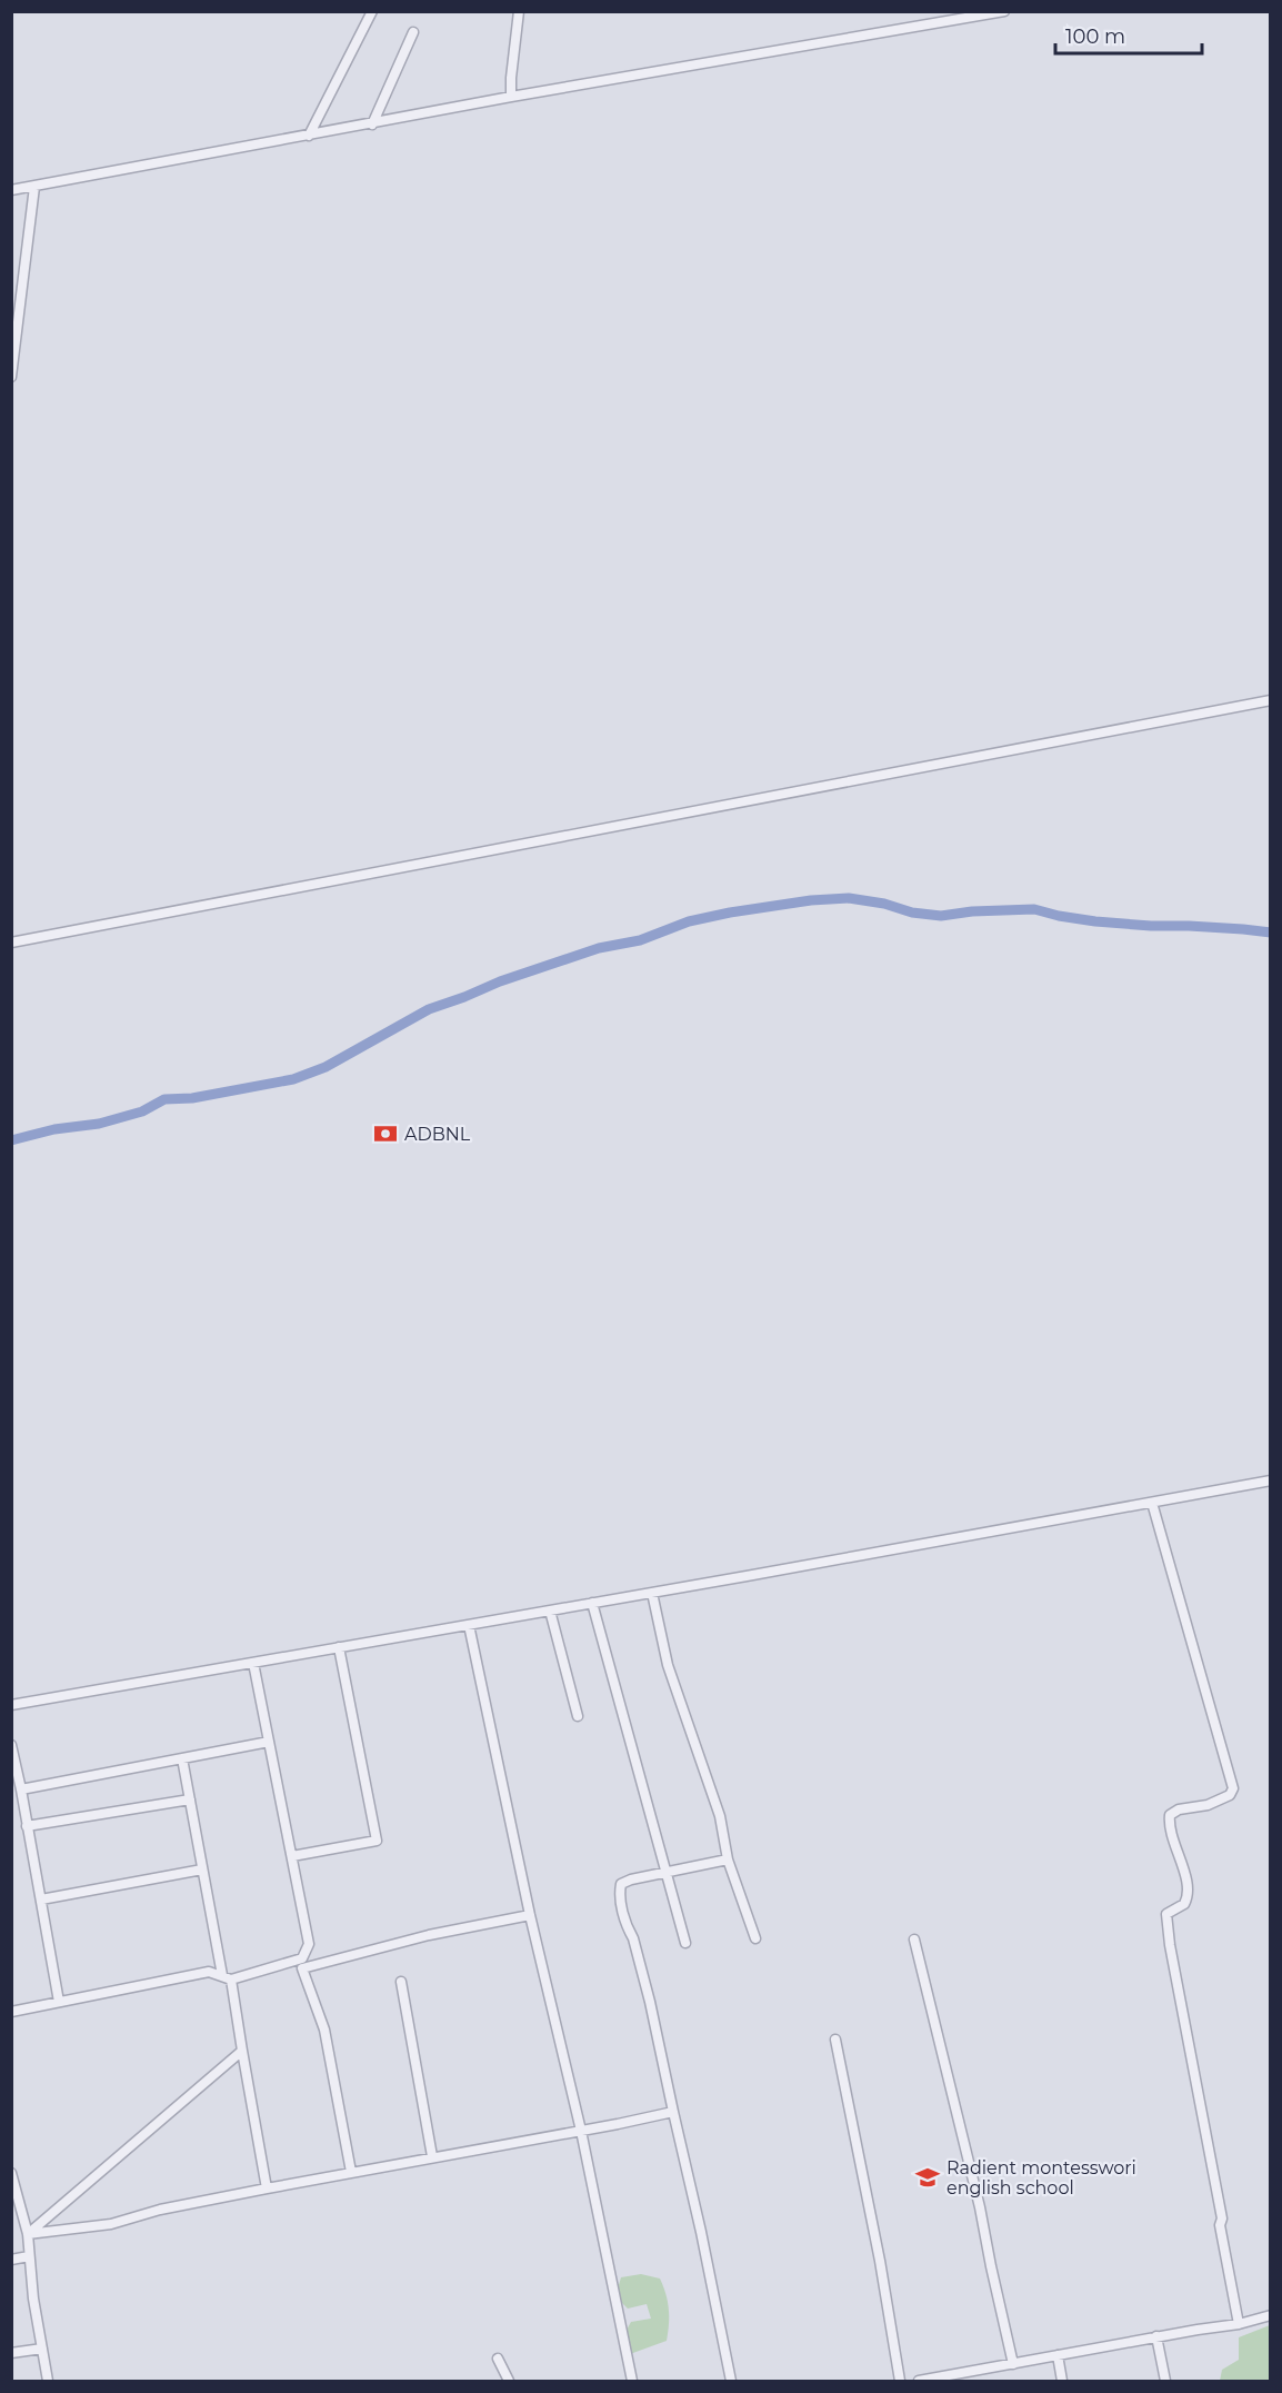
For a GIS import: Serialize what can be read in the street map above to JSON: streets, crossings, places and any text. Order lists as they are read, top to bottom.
{
  "places": {
    "bank": ["ADBNL"],
    "school or university": ["Radient montesswori english school"]
  },
  "scale_bar": "100 m"
}
